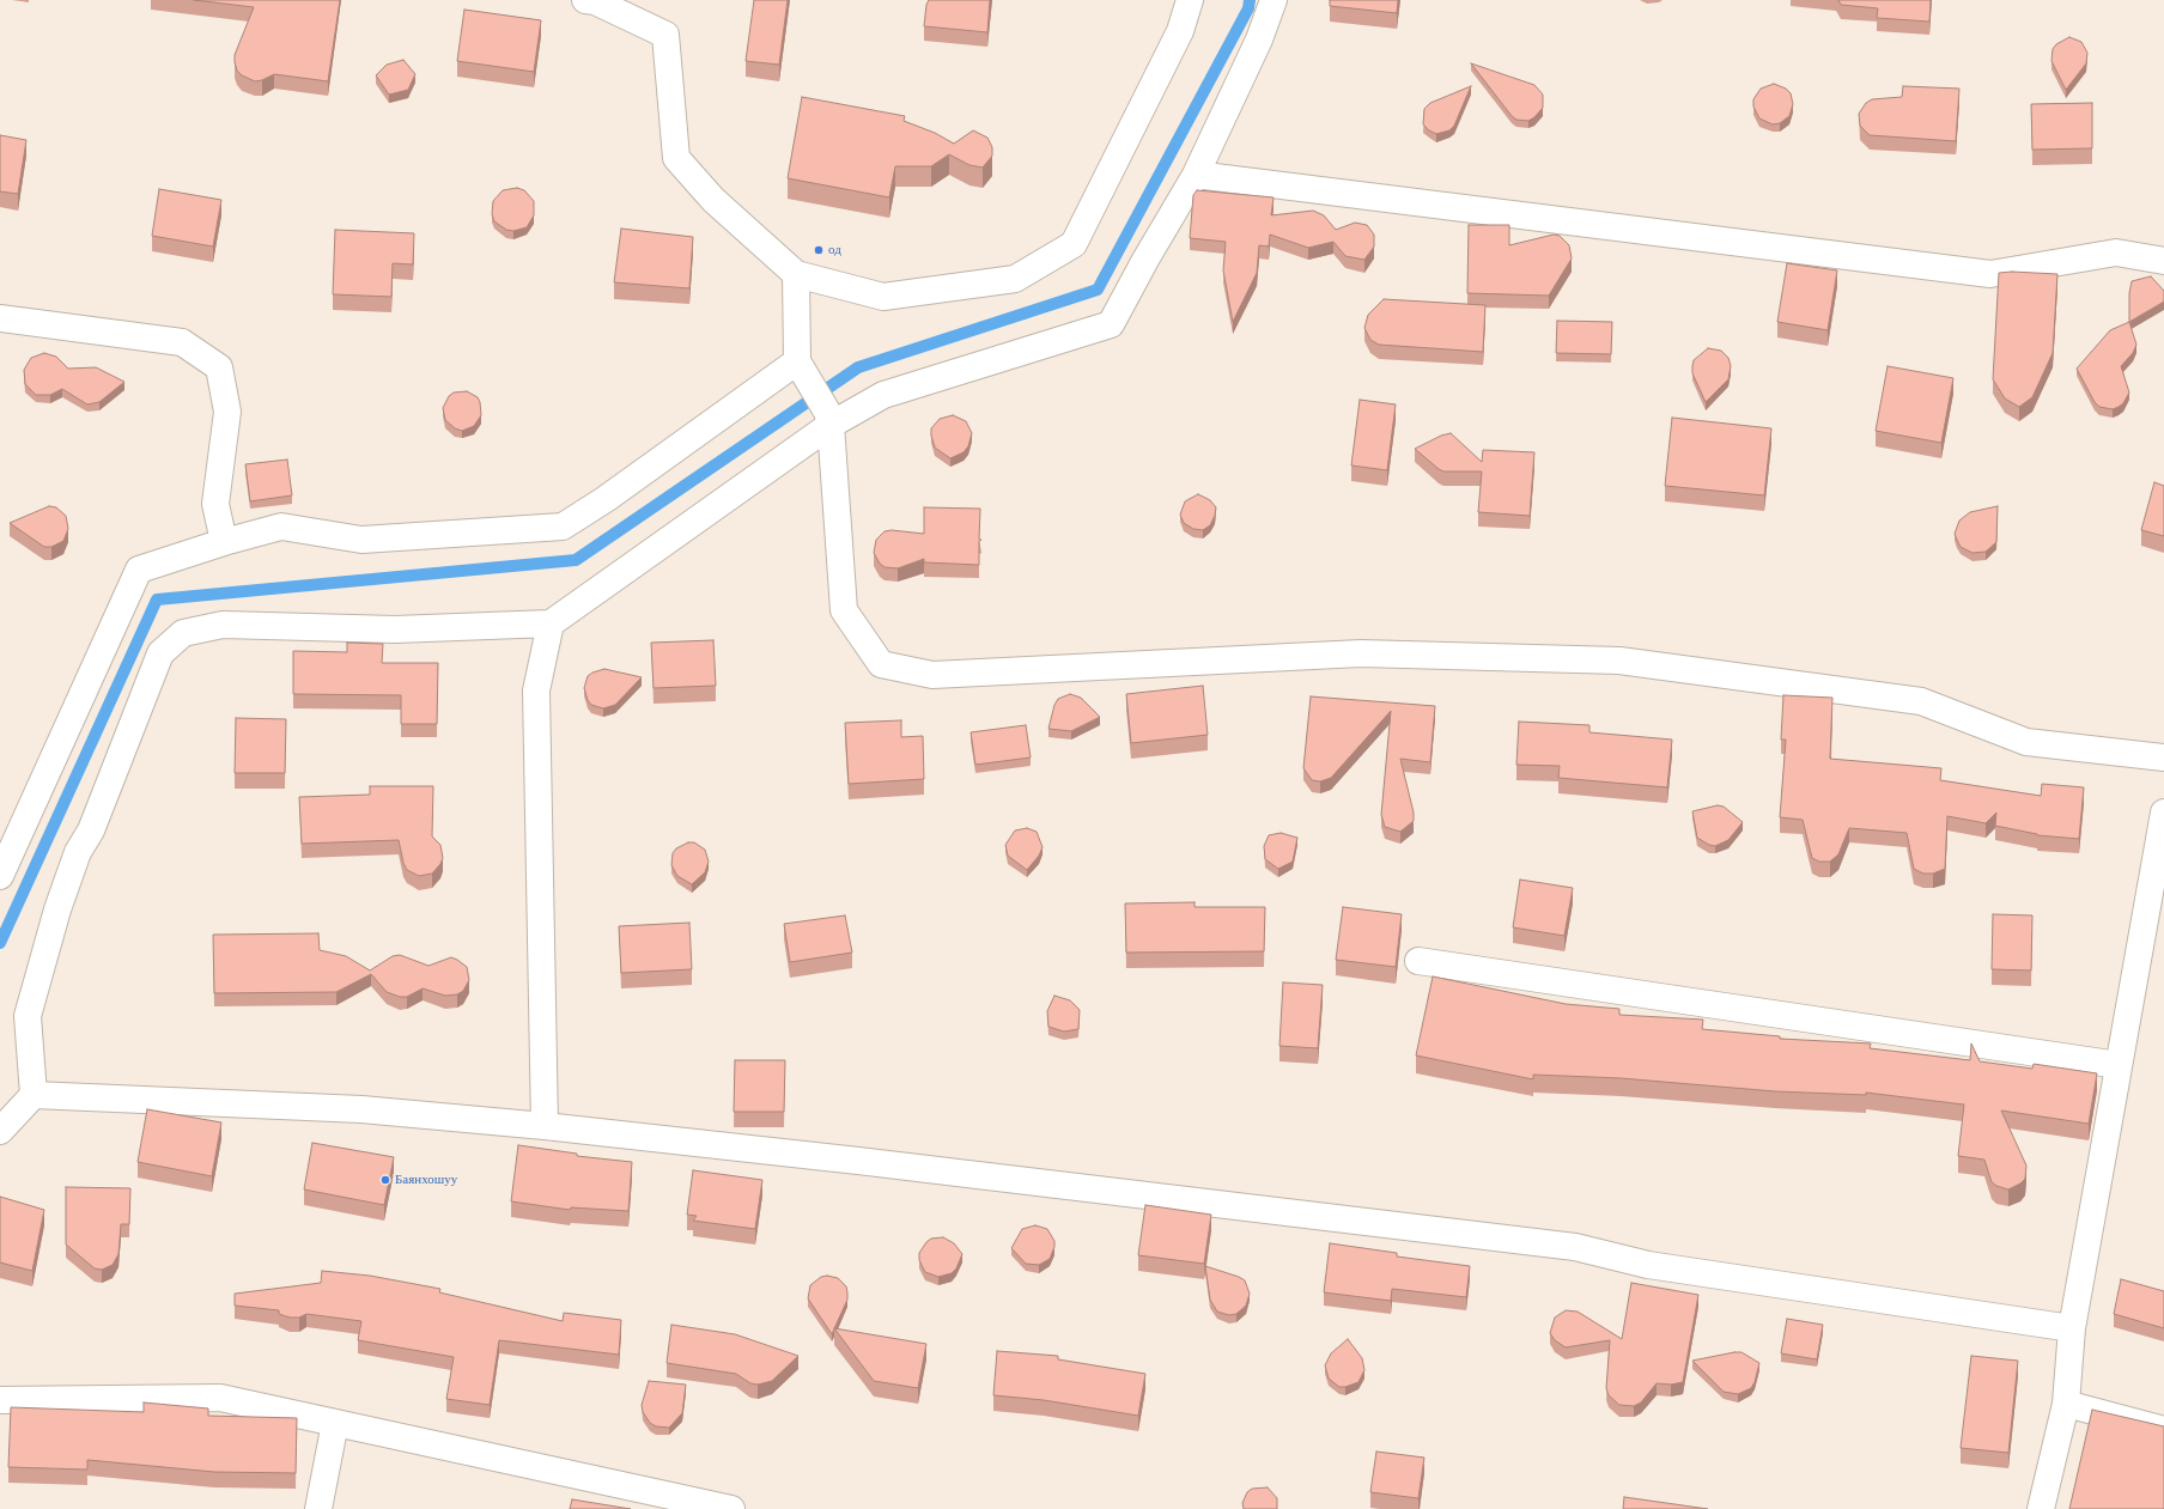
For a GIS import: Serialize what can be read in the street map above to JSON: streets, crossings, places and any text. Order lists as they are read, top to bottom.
{
  "places": ["од", "Баянхошуу"]
}
